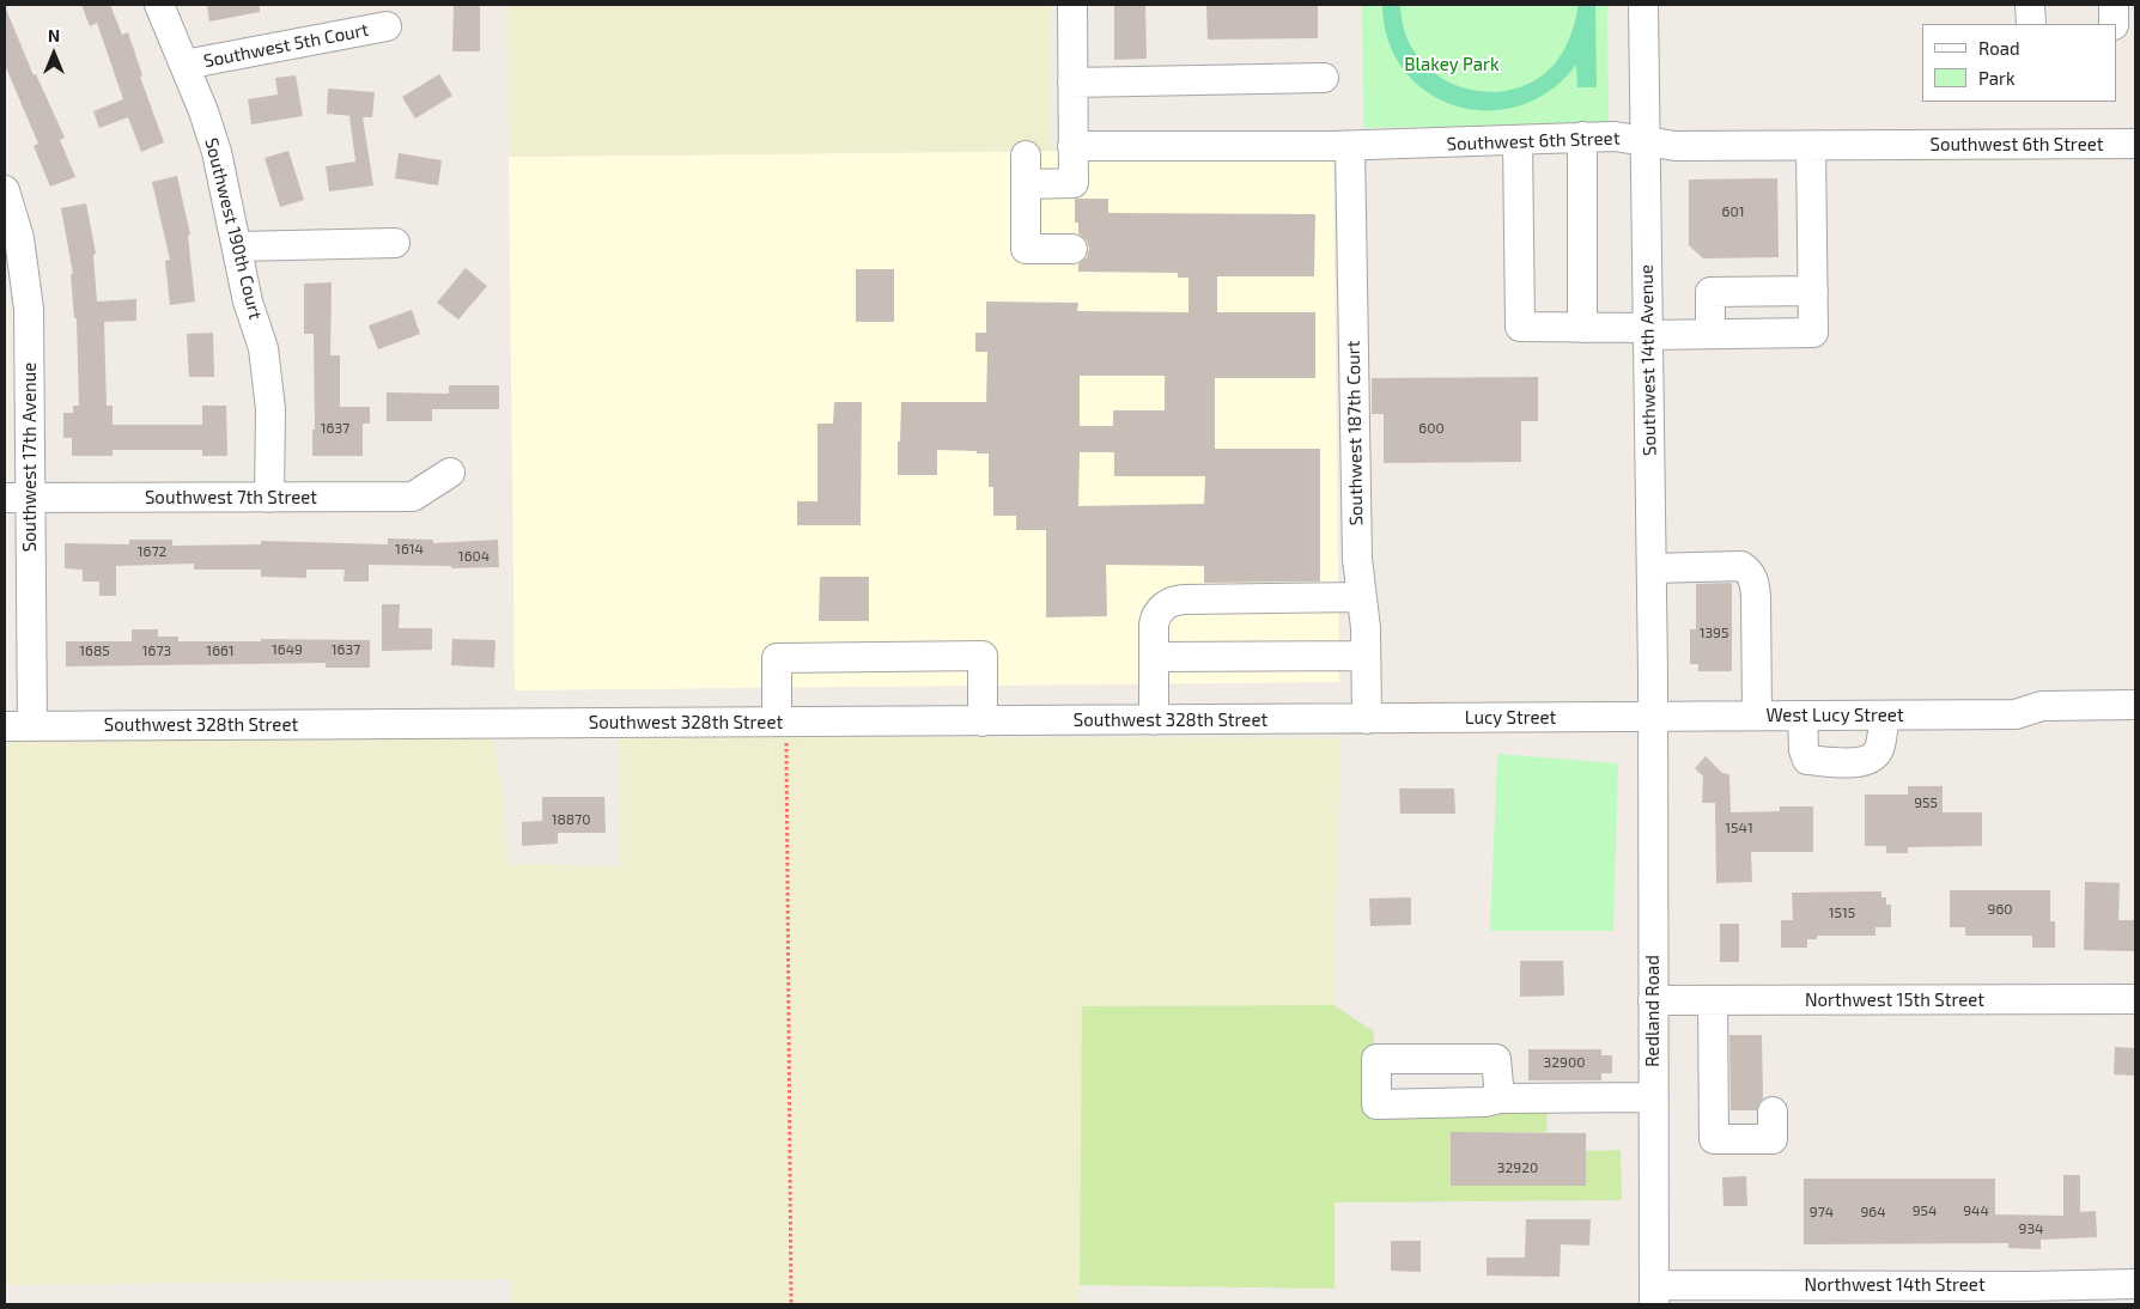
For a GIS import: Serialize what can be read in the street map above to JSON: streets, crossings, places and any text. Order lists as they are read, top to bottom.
{
  "streets": {
    "street": [
      "Southwest 5th Court",
      "Southwest 6th Street",
      "Southwest 190th Court",
      "Southwest 14th Avenue",
      "Southwest 187th Court",
      "Southwest 17th Avenue",
      "Southwest 7th Street",
      "West Lucy Street",
      "Lucy Street",
      "Southwest 328th Street",
      "Northwest 15th Street",
      "Redland Road",
      "Northwest 14th Street"
    ]
  },
  "crossings": [
    ["Southwest 5th Court", "Southwest 190th Court"],
    ["Southwest 6th Street", "Southwest 14th Avenue"],
    ["Southwest 6th Street", "Southwest 187th Court"],
    ["Southwest 190th Court", "Southwest 7th Street"],
    ["Southwest 14th Avenue", "West Lucy Street"],
    ["Southwest 14th Avenue", "Lucy Street"],
    ["Southwest 14th Avenue", "Redland Road"],
    ["Southwest 187th Court", "Lucy Street"],
    ["Southwest 187th Court", "Southwest 328th Street"],
    ["Southwest 17th Avenue", "Southwest 7th Street"],
    ["Southwest 17th Avenue", "Southwest 328th Street"],
    ["West Lucy Street", "Lucy Street"],
    ["West Lucy Street", "Redland Road"],
    ["Lucy Street", "Southwest 328th Street"],
    ["Lucy Street", "Redland Road"],
    ["Northwest 15th Street", "Redland Road"],
    ["Redland Road", "Northwest 14th Street"]
  ],
  "parks": ["Blakey Park"],
  "house_numbers": [
    "601",
    "1637",
    "600",
    "1614",
    "1672",
    "1604",
    "1395",
    "1649",
    "1637",
    "1685",
    "1673",
    "1661",
    "955",
    "18870",
    "1541",
    "960",
    "1515",
    "32900",
    "32920",
    "954",
    "944",
    "974",
    "964",
    "934"
  ],
  "legend": ["Road", "Park"],
  "north": "top"
}
